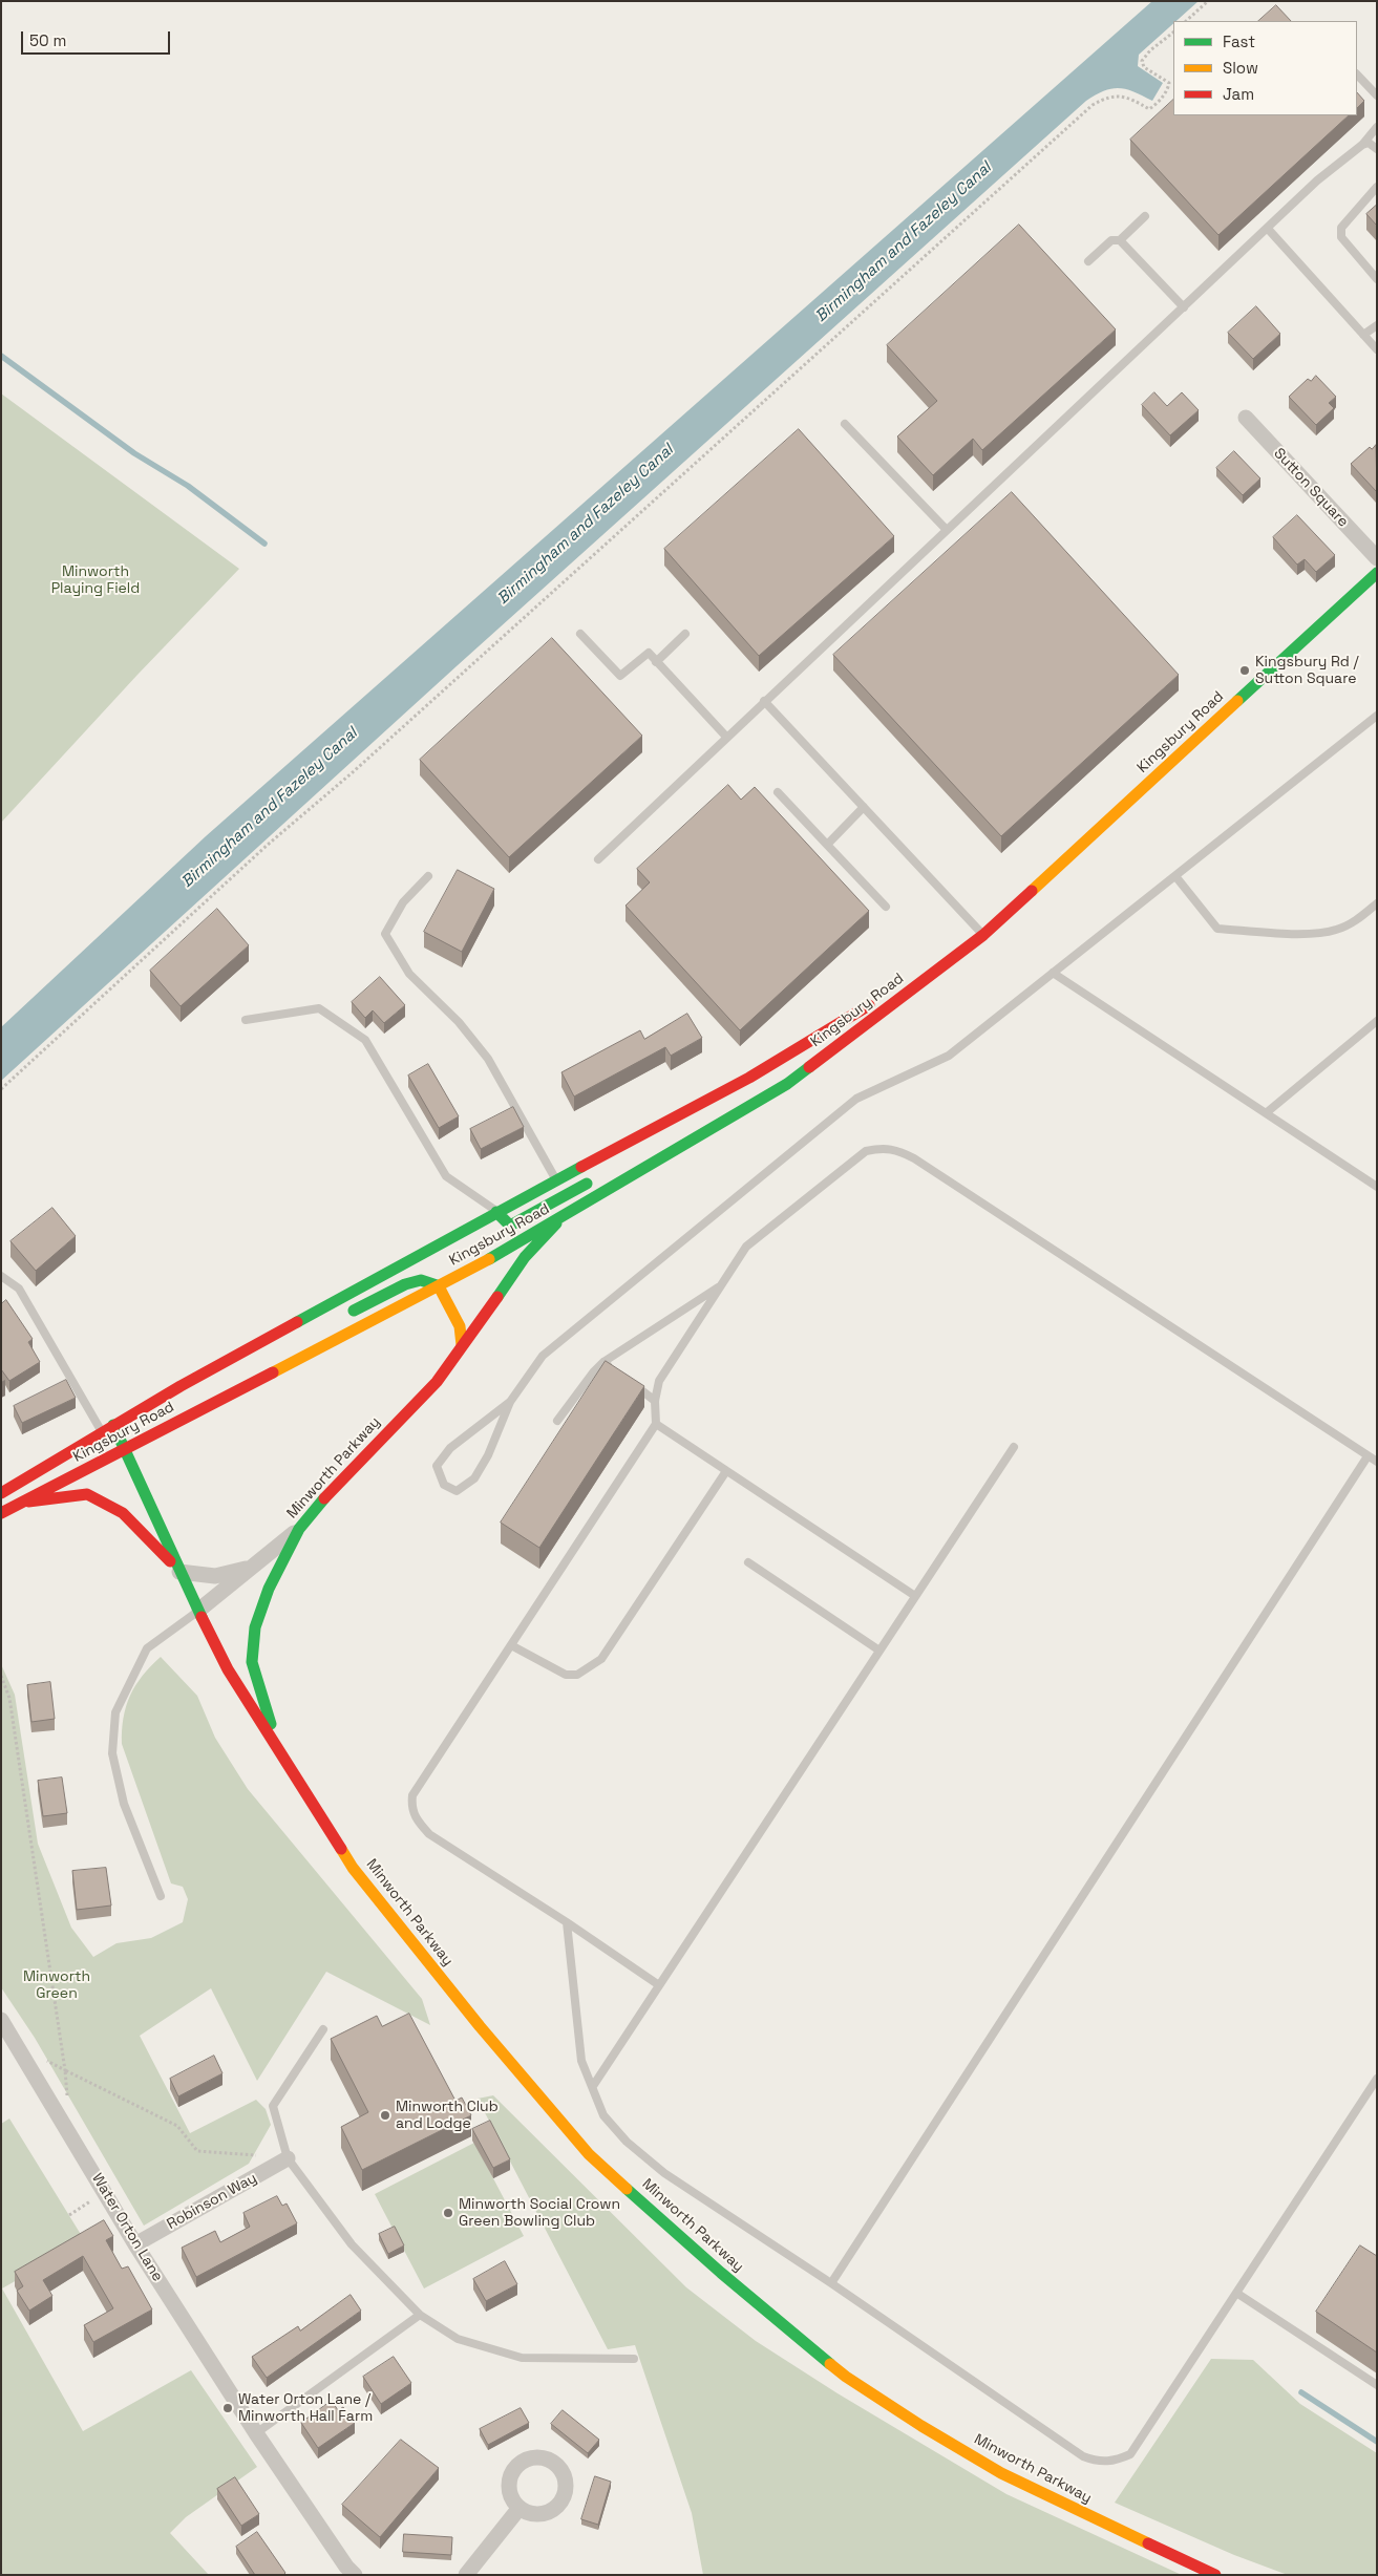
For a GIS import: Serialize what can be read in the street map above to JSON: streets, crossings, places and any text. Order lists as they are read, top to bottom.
{
  "streets": {
    "main road": ["Kingsbury Road", "Minworth Parkway"],
    "street": ["Sutton Square", "Robinson Way", "Water Orton Lane"]
  },
  "crossings": [
    ["Kingsbury Road", "Minworth Parkway"],
    ["Robinson Way", "Water Orton Lane"]
  ],
  "water": ["Birmingham and Fazeley Canal"],
  "parks": ["Minworth Playing Field", "Minworth Green"],
  "places": [
    "Kingsbury Rd / Sutton Square",
    "Minworth Club and Lodge",
    "Minworth Social Crown Green Bowling Club",
    "Water Orton Lane / Minworth Hall Farm"
  ],
  "legend": ["Fast", "Slow", "Jam"],
  "scale_bar": "50 m"
}
